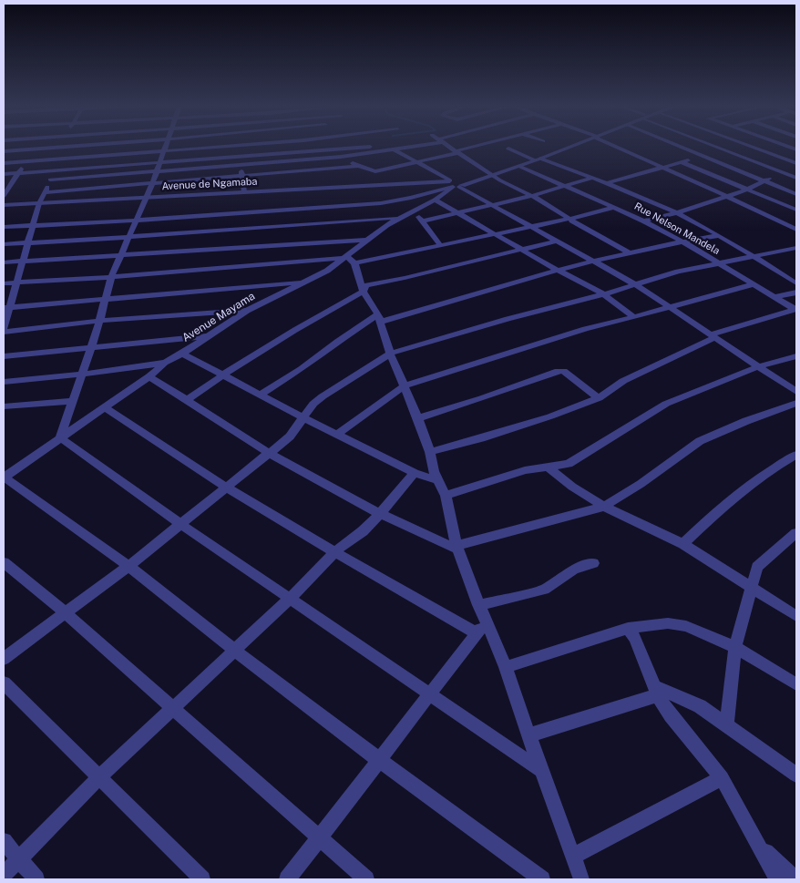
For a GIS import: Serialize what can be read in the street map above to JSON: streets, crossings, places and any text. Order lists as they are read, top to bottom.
{
  "streets": {
    "street": ["Avenue de Ngamaba", "Rue Nelson Mandela", "Avenue Mayama"]
  },
  "crossings": [
    ["Avenue de Ngamaba", "Avenue Mayama"]
  ]
}
